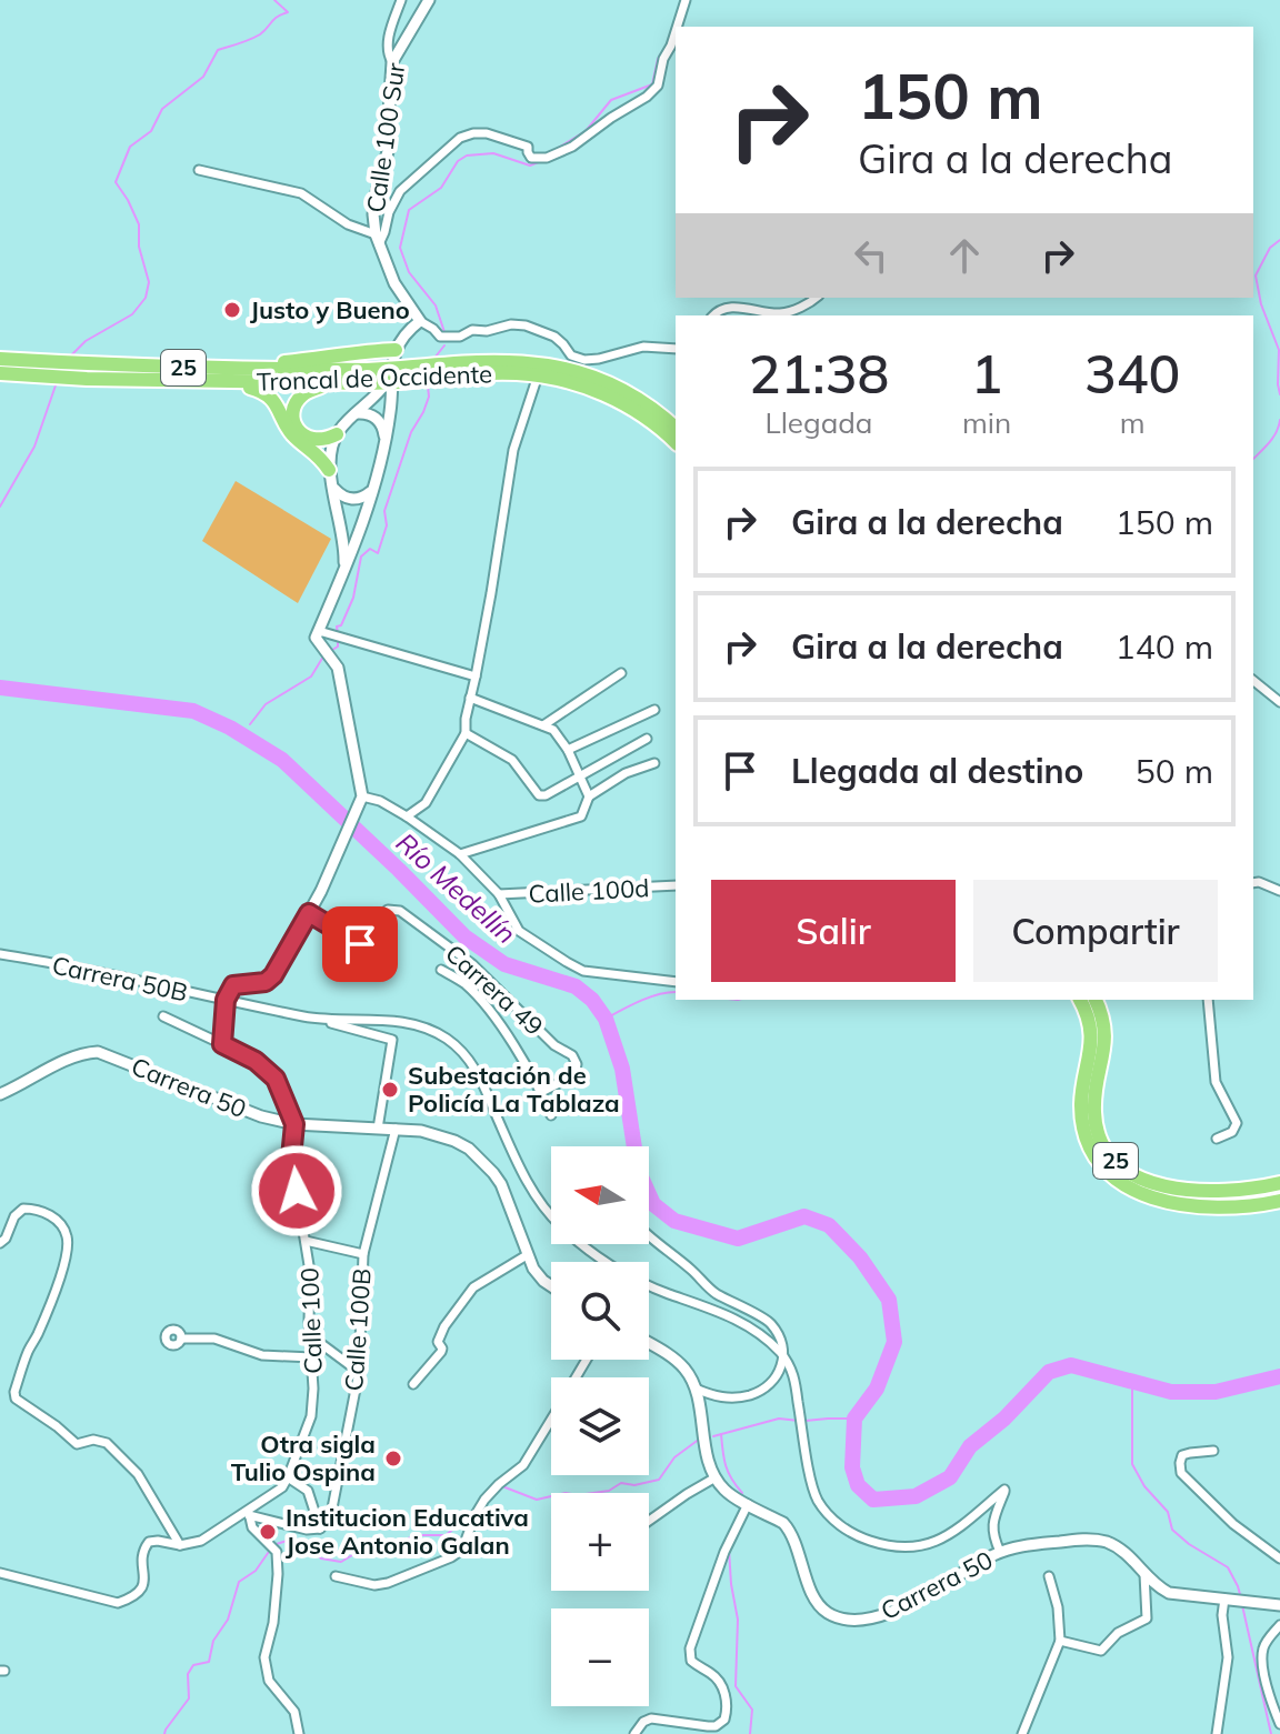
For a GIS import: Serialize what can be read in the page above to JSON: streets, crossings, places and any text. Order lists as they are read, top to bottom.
{
  "streets": {
    "highway": ["25", "Troncal de Occidente"],
    "street": [
      "Calle 100 Sur",
      "Calle 100d",
      "Carrera 50B",
      "Carrera 49",
      "Carrera 50",
      "Calle 100",
      "Calle 100B"
    ]
  },
  "crossings": [
    ["Carrera 50B", "Carrera 50"],
    ["Carrera 50", "Calle 100"],
    ["Carrera 50", "Calle 100B"]
  ],
  "water": ["Río Medellín"],
  "places": [
    "Justo y Bueno",
    "Subestación de Policía La Tablaza",
    "Otra sigla Tulio Ospina",
    "Institucion Educativa Jose Antonio Galan"
  ],
  "north": "left",
  "page": {
    "turn": ["150 m", "Gira a la derecha"],
    "eta": [
      "21:38",
      "Llegada",
      "1",
      "min",
      "340",
      "m"
    ],
    "list": [
      {
        "name": "Gira a la derecha",
        "value": "150 m"
      },
      {
        "name": "Gira a la derecha",
        "value": "140 m"
      },
      {
        "name": "Llegada al destino",
        "value": "50 m"
      }
    ],
    "buttons": ["Salir", "Compartir"],
    "map_buttons": ["+", "−"]
  }
}
